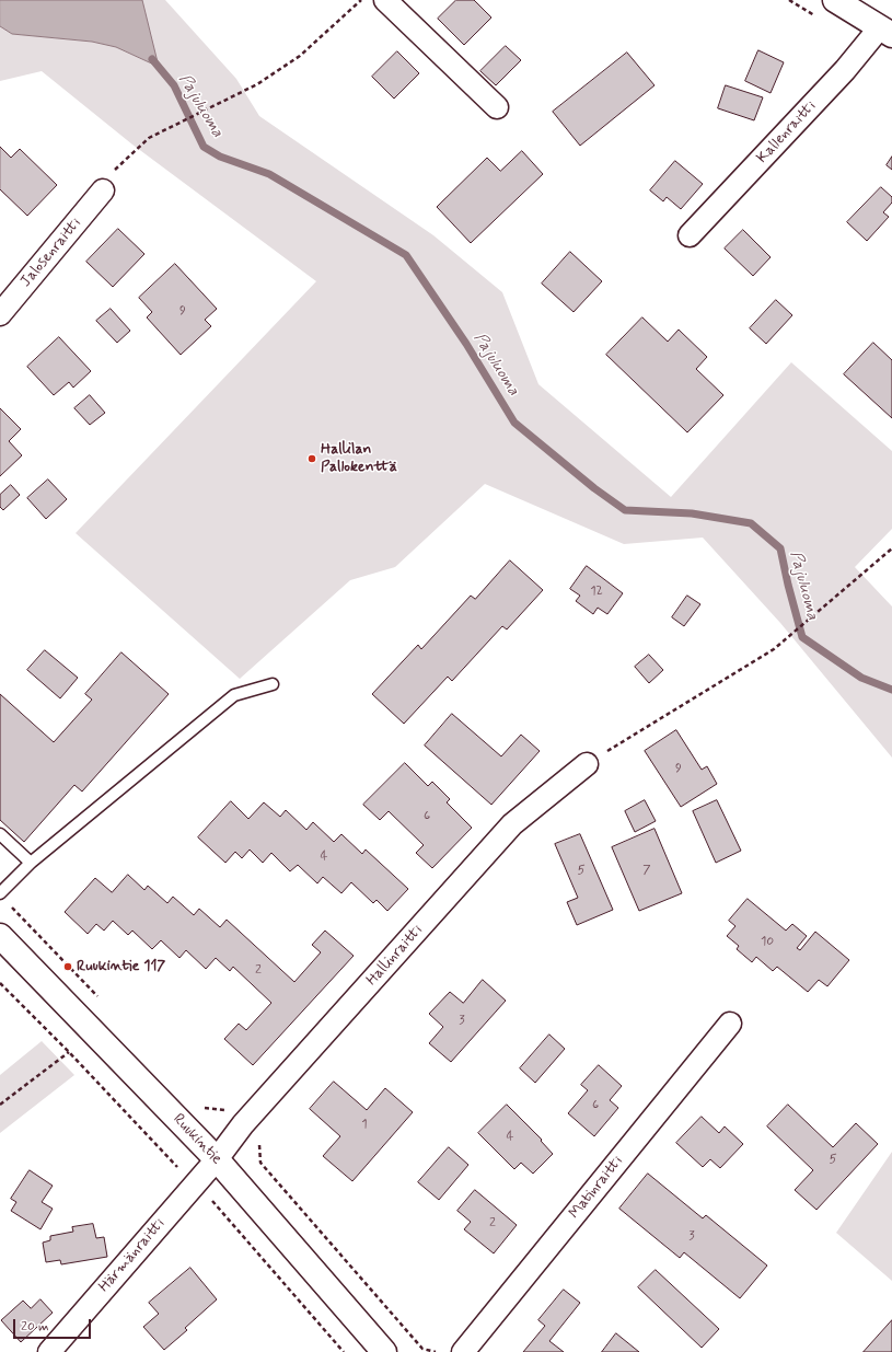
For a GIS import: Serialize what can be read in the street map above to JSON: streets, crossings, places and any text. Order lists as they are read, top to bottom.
{
  "streets": {
    "street": [
      "Kallenraitti",
      "Jalosenraitti",
      "Hallinraitti",
      "Ruukintie",
      "Matinraitti",
      "Härmänraitti"
    ]
  },
  "crossings": [
    ["Hallinraitti", "Ruukintie"],
    ["Hallinraitti", "Härmänraitti"],
    ["Ruukintie", "Härmänraitti"]
  ],
  "water": ["Pajuluoma"],
  "places": ["Hallilan Pallokenttä", "Ruukintie 117"],
  "house_numbers": [
    "9",
    "12",
    "9",
    "6",
    "4",
    "5",
    "7",
    "10",
    "2",
    "3",
    "6",
    "1",
    "4",
    "5",
    "2",
    "3"
  ],
  "scale_bar": "20 m"
}
